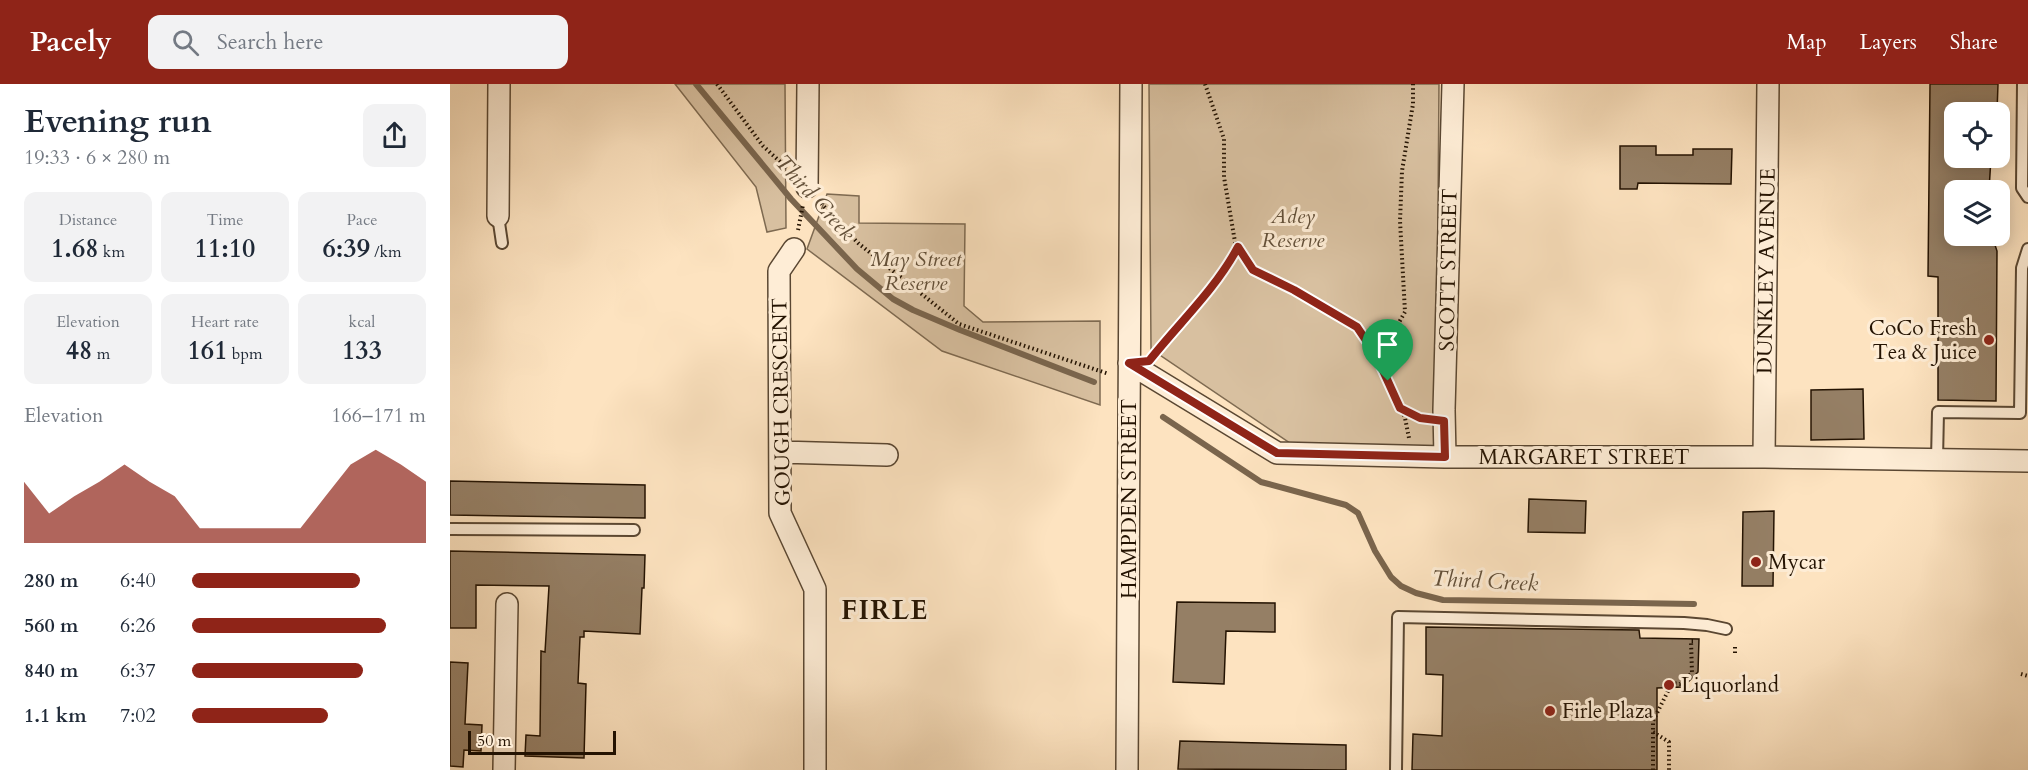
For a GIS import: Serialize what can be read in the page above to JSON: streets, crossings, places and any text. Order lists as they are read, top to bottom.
{
  "streets": {
    "street": [
      "SCOTT STREET",
      "DUNKLEY AVENUE",
      "GOUGH CRESCENT",
      "MARGARET STREET",
      "HAMPDEN STREET"
    ]
  },
  "crossings": [
    ["SCOTT STREET", "MARGARET STREET"],
    ["DUNKLEY AVENUE", "MARGARET STREET"],
    ["MARGARET STREET", "HAMPDEN STREET"]
  ],
  "districts": ["FIRLE"],
  "water": ["Third Creek"],
  "parks": ["Adey Reserve", "May Street Reserve"],
  "places": [
    "CoCo Fresh Tea & Juice",
    "Mycar",
    "Liquorland",
    "Firle Plaza"
  ],
  "scale_bar": "50 m",
  "page": {
    "header": "Pacely",
    "search": "Search here",
    "nav": ["Map", "Layers", "Share"],
    "heading": ["Evening run", "19:33 · 6 × 280 m"],
    "stats": [
      ["Distance", "1.68 km"],
      ["Time", "11:10"],
      ["Pace", "6:39 /km"],
      ["Elevation", "48 m"],
      ["Heart rate", "161 bpm"],
      ["kcal", "133"]
    ],
    "chart": ["Elevation", "166–171 m"],
    "list": [
      {
        "name": "280 m",
        "note": "6:40"
      },
      {
        "name": "560 m",
        "note": "6:26"
      },
      {
        "name": "840 m",
        "note": "6:37"
      },
      {
        "name": "1.1 km",
        "note": "7:02"
      }
    ],
    "scale": "50 m"
  }
}
